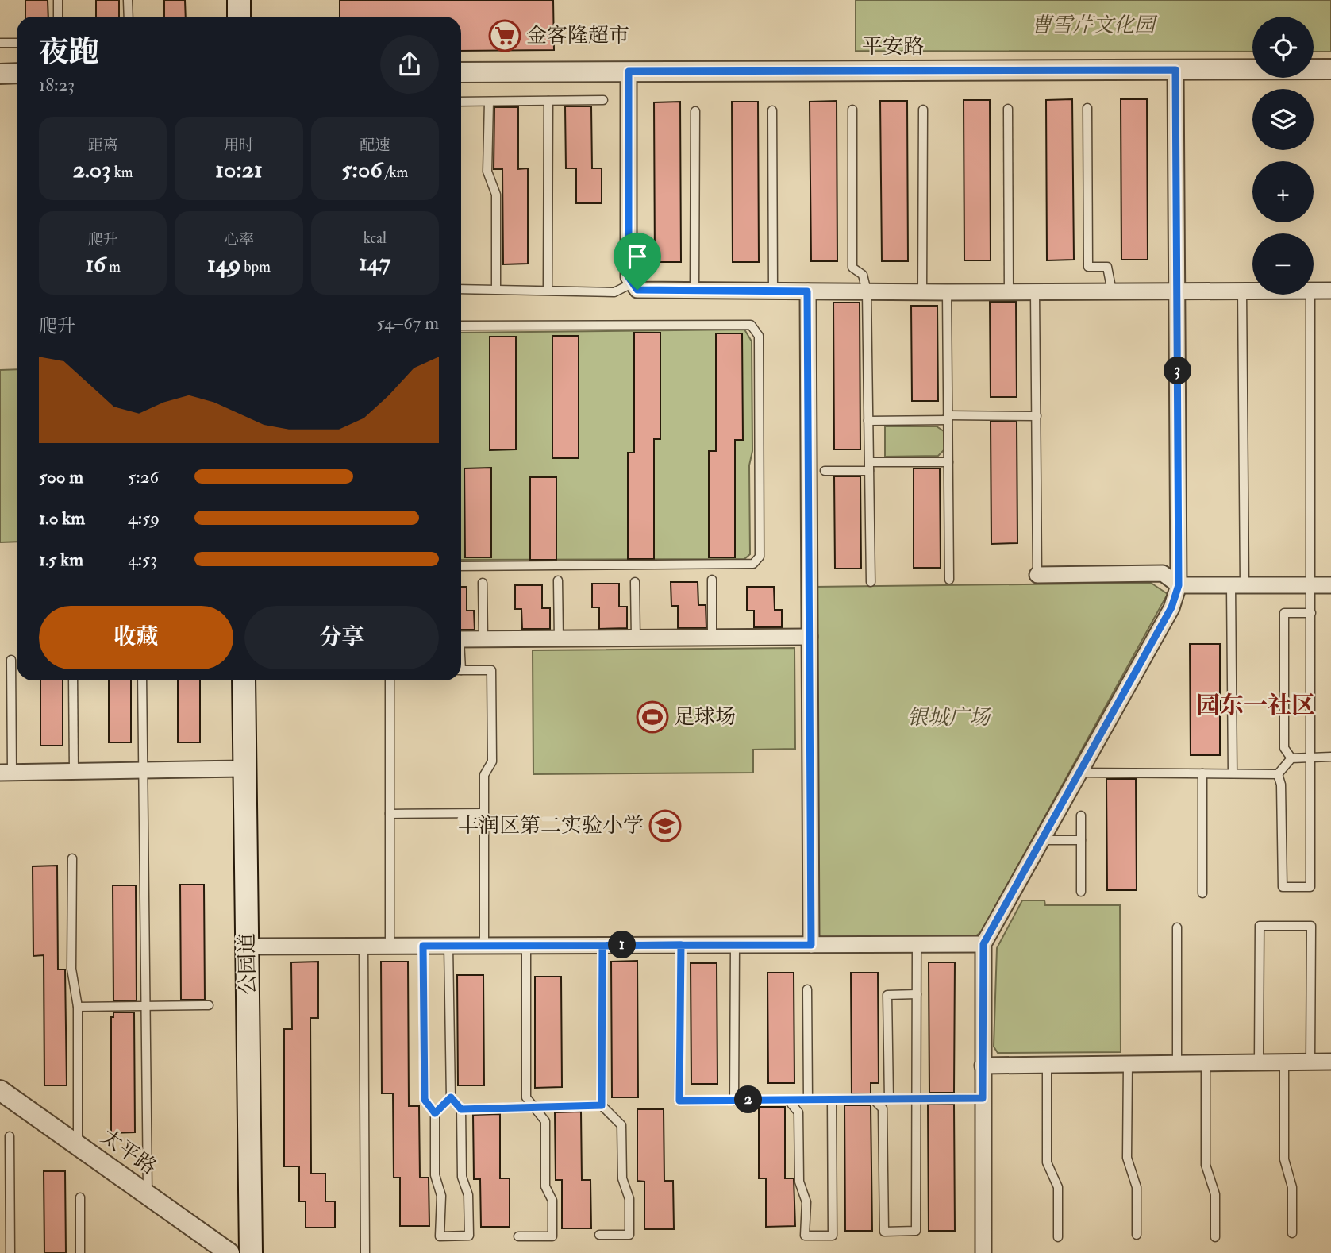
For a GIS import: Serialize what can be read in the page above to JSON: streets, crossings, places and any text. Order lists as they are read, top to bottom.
{
  "streets": {
    "main road": ["公园道"],
    "street": ["平安路", "太平路"]
  },
  "districts": ["园东一社区"],
  "parks": ["曹雪芹文化园", "银城广场"],
  "places": {
    "supermarket": ["金客隆超市"],
    "sports": ["足球场"],
    "school or university": ["丰润区第二实验小学"]
  },
  "page": {
    "map_buttons": ["+", "−"],
    "heading": ["夜跑", "18:23"],
    "stats": [
      ["距离", "2.03 km"],
      ["用时", "10:21"],
      ["配速", "5:06 /km"],
      ["爬升", "16 m"],
      ["心率", "149 bpm"],
      ["kcal", "147"]
    ],
    "chart": ["爬升", "54–67 m"],
    "pins": ["3", "1", "2"],
    "list": [
      {
        "name": "500 m",
        "note": "5:26"
      },
      {
        "name": "1.0 km",
        "note": "4:59"
      },
      {
        "name": "1.5 km",
        "note": "4:53"
      }
    ],
    "buttons": ["收藏", "分享"]
  }
}
